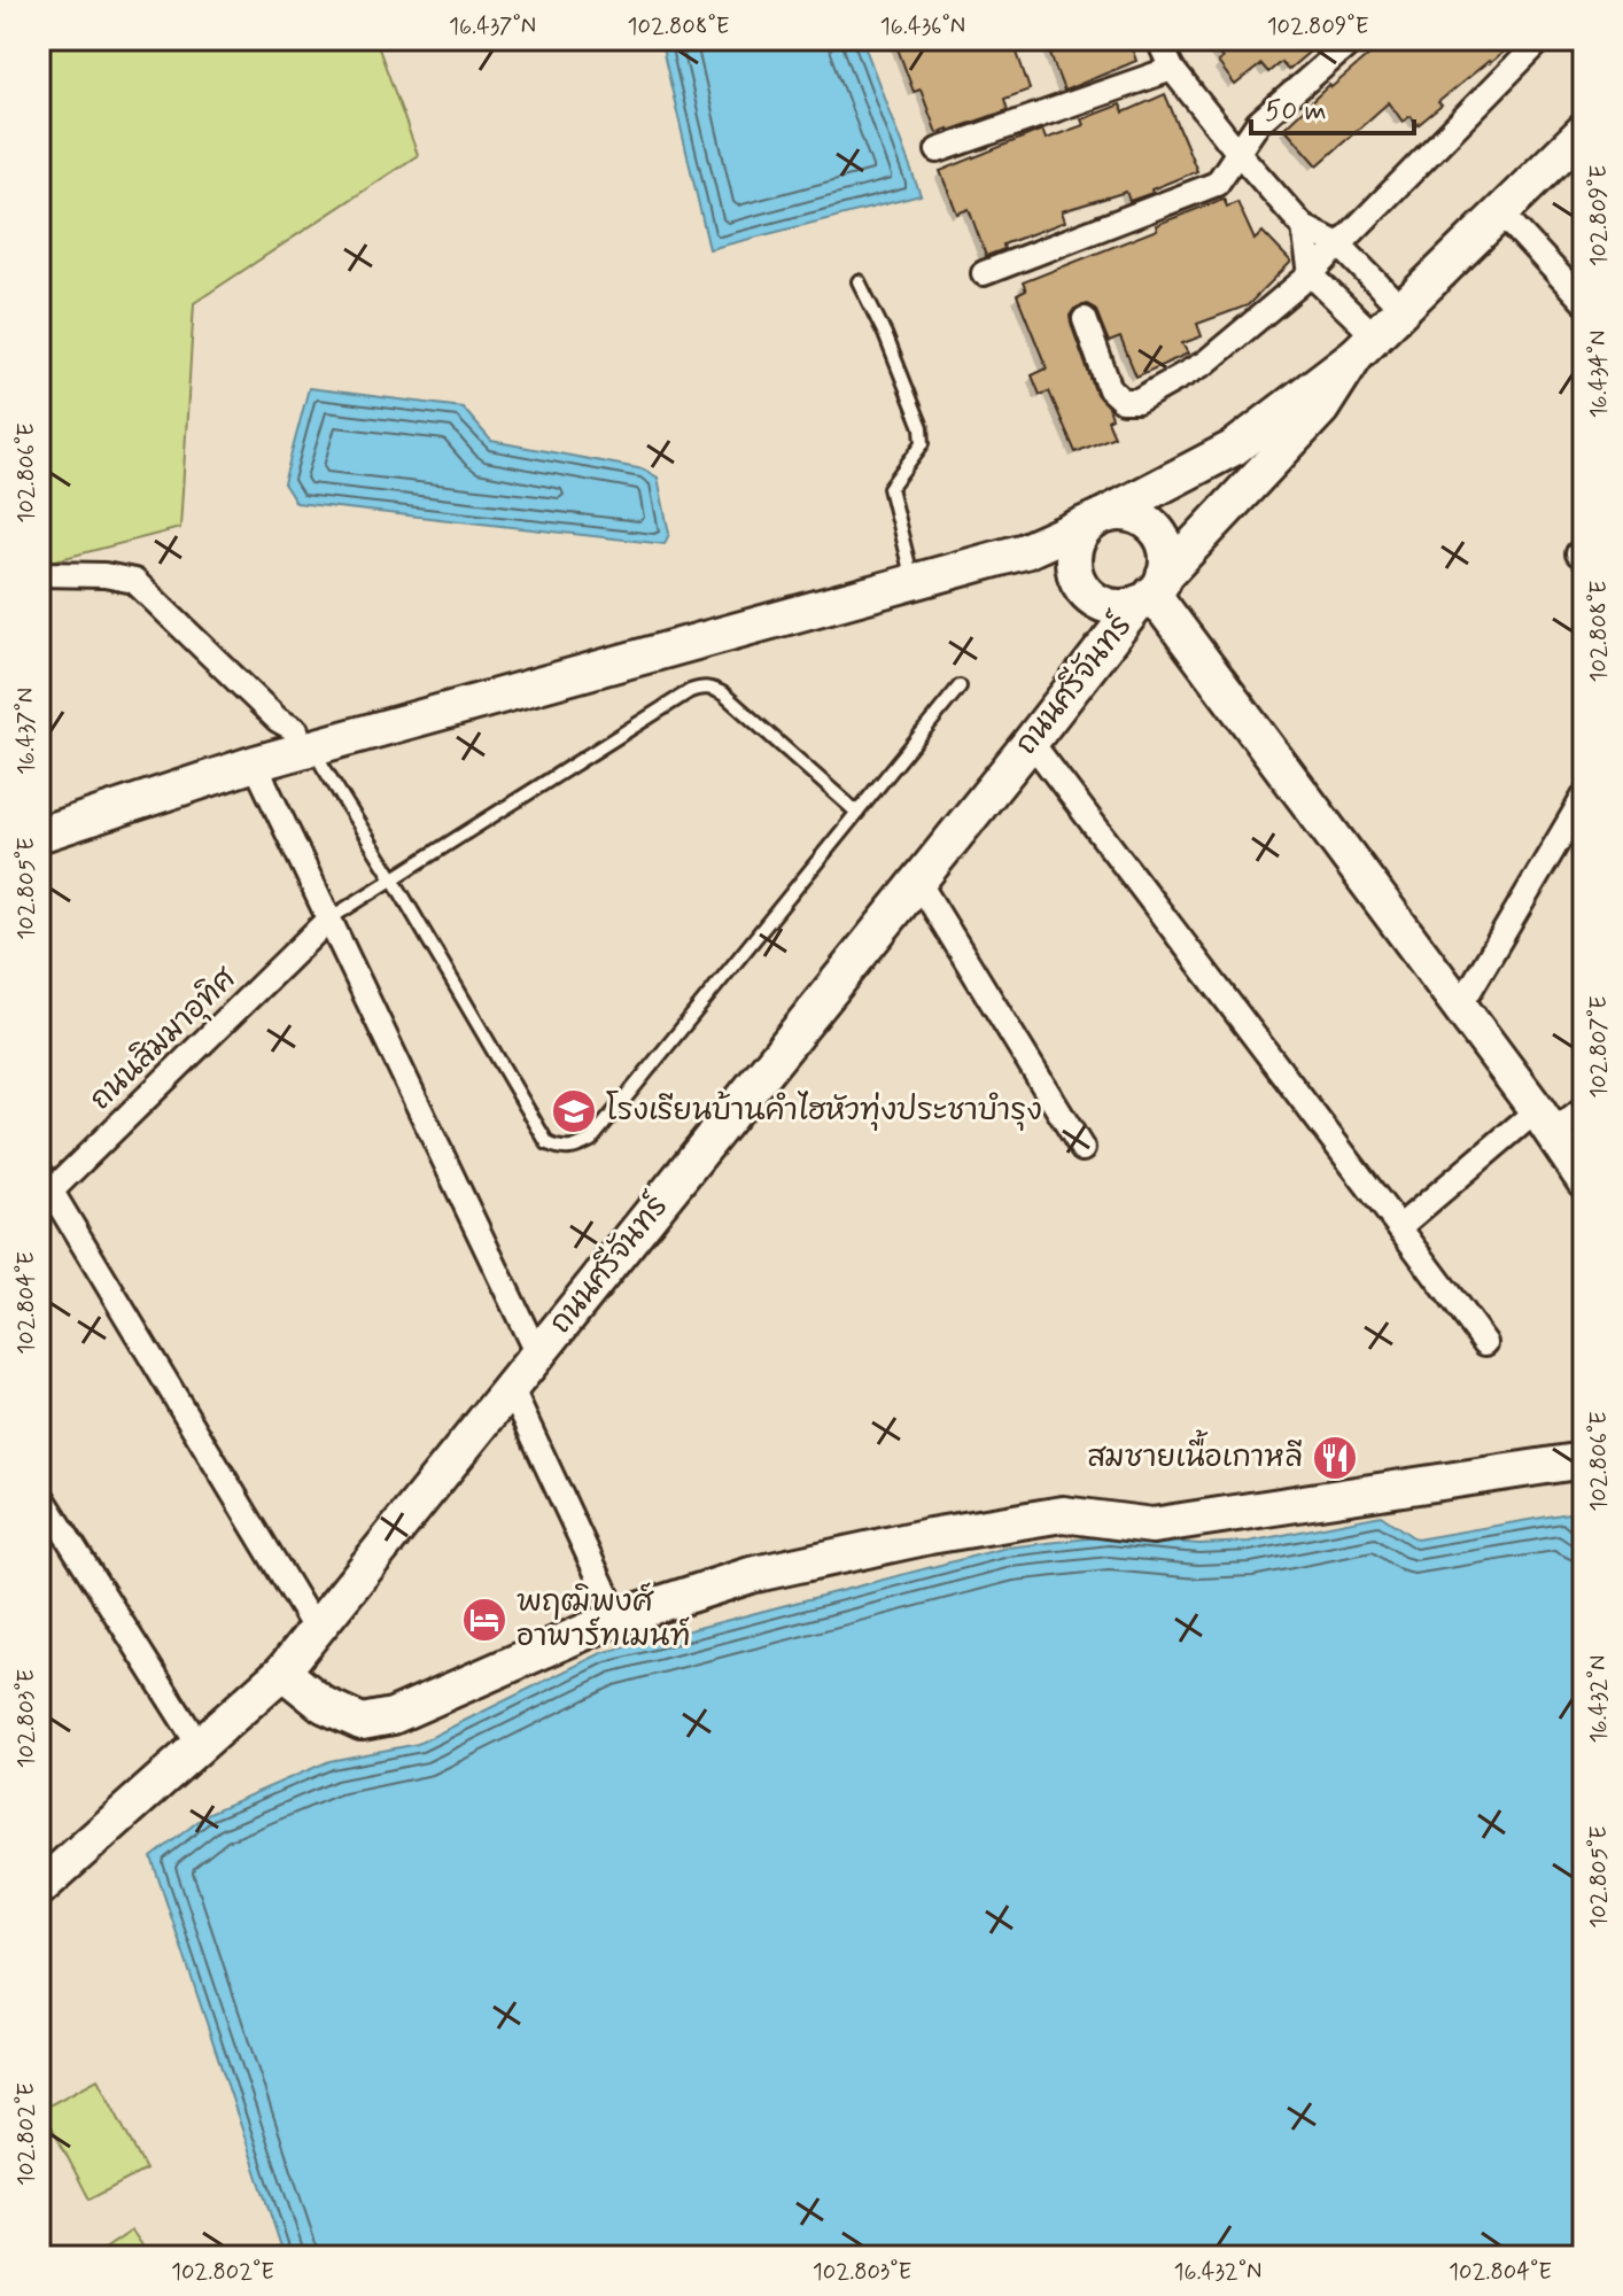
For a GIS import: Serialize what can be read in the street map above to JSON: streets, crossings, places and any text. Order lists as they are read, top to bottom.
{
  "streets": {
    "street": ["ถนนศรีจันทร์", "ถนนสิมมาอุทิศ"]
  },
  "places": {
    "school or university": ["โรงเรียนบ้านคำไฮหัวทุ่งประชาบำรุง"],
    "restaurant": ["สมชายเนื้อเกาหลี"],
    "hotel": ["พฤฒิพงศ์ อาพาร์ทเมนท์"]
  },
  "scale_bar": "50 m",
  "coordinates": [
    "16.437°N",
    "102.808°E",
    "16.436°N",
    "102.809°E",
    "16.434°N",
    "102.806°E",
    "102.805°E",
    "102.807°E",
    "102.804°E",
    "16.432°N",
    "102.803°E",
    "102.802°E"
  ]
}
